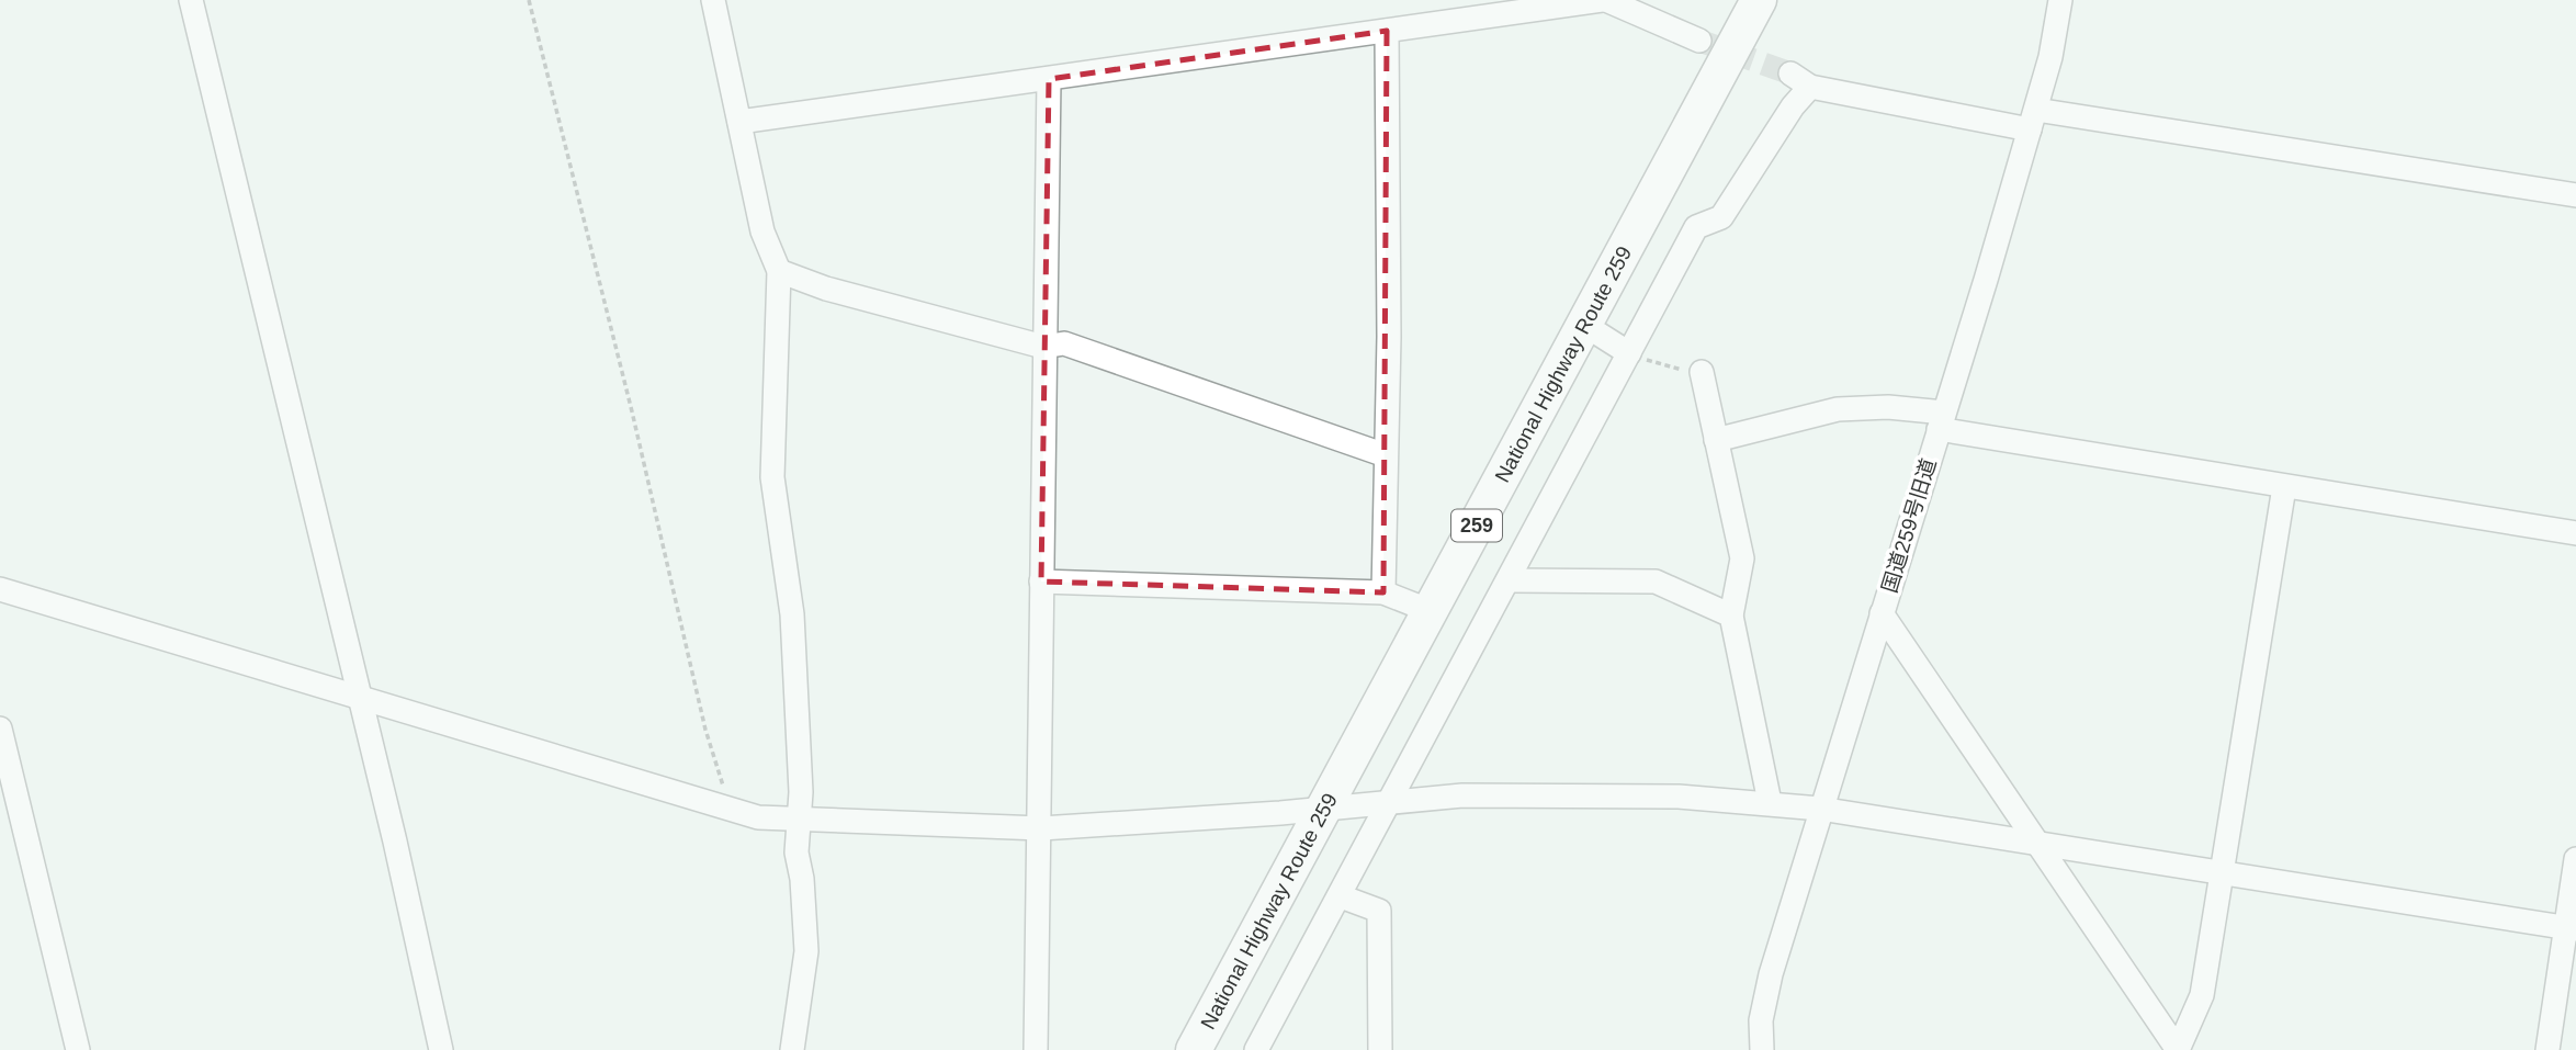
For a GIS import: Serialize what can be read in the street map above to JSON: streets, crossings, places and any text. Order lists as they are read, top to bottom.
{
  "streets": {
    "highway": ["National Highway Route 259", "259"],
    "street": ["国道259号旧道"]
  }
}
